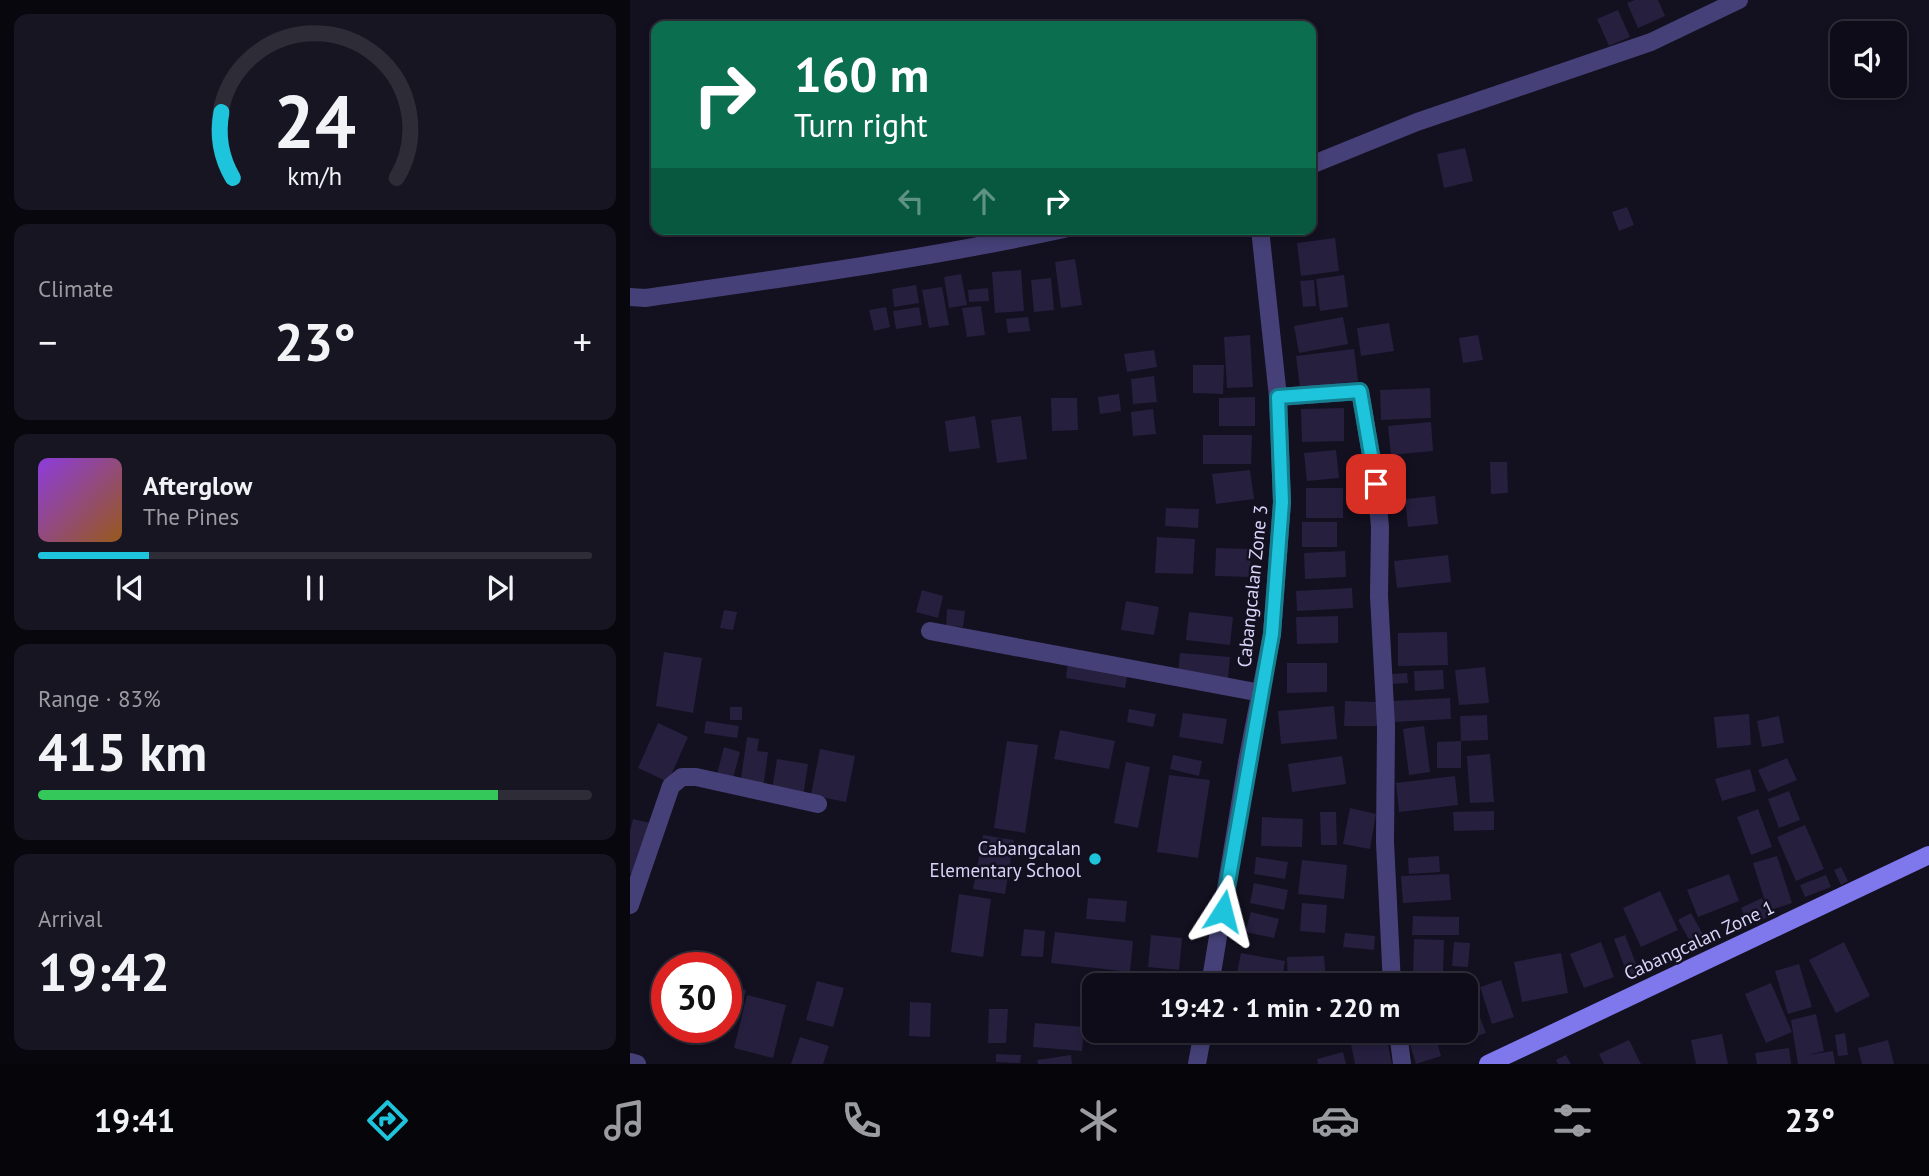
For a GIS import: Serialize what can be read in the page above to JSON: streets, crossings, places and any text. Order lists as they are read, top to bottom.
{
  "streets": {
    "street": ["Cabangcalan Zone 3", "Cabangcalan Zone 1"]
  },
  "places": ["Cabangcalan Elementary School"],
  "page": {
    "turn": ["160 m", "Turn right"],
    "tile": [
      "Climate",
      ["Range · 83%", "415 km"],
      ["Arrival", "19:42"]
    ],
    "heat": ["−", "23°", "+"],
    "song": ["Afterglow", "The Pines"],
    "limit": "30",
    "trip": "19:42 · 1 min · 220 m",
    "tabs": ["19:41", "23°"],
    "gauge": ["24", "km/h"]
  }
}
